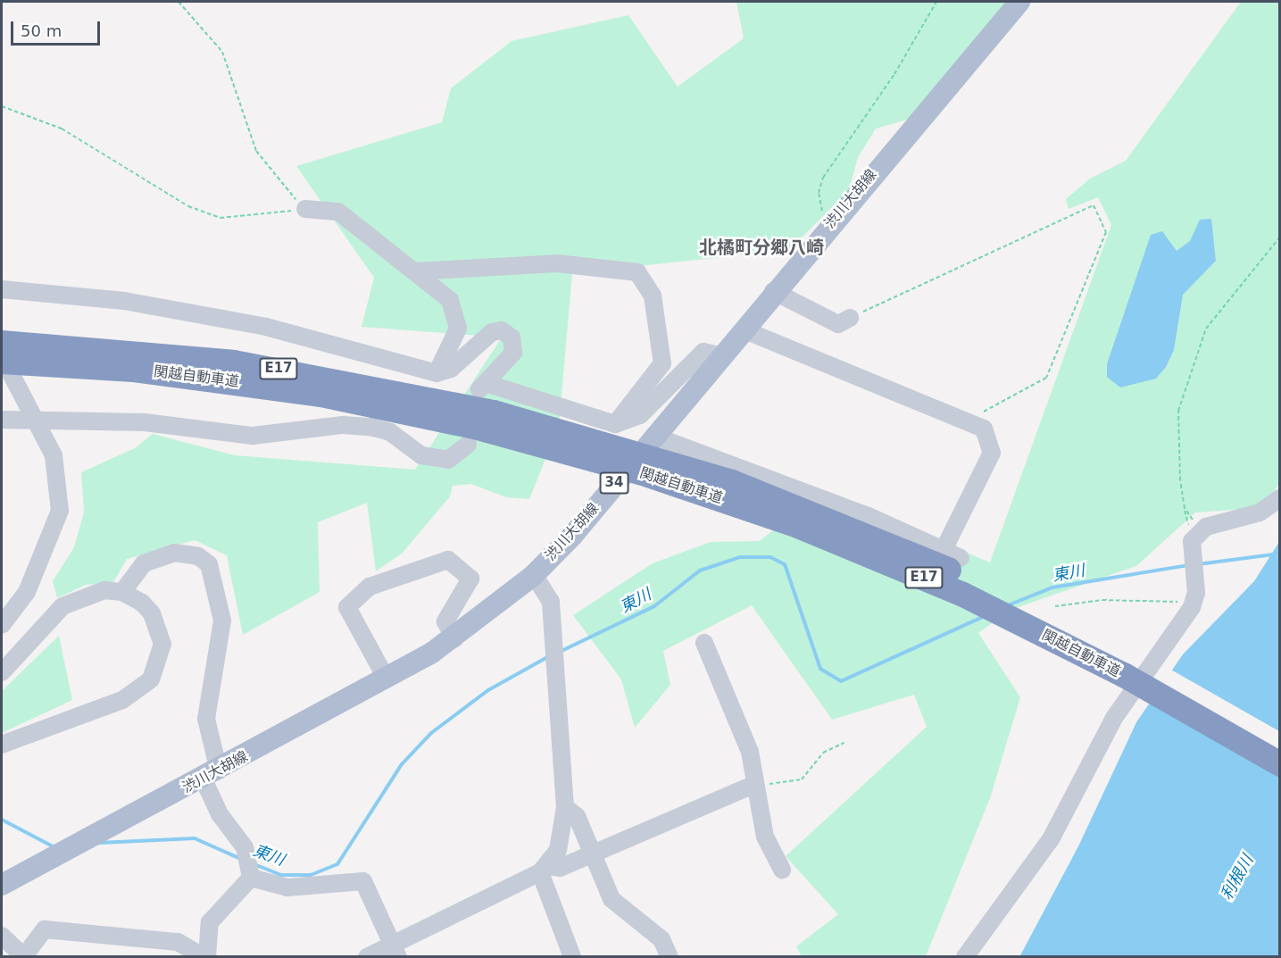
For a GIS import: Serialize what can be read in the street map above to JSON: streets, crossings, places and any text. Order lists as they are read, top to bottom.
{
  "streets": {
    "highway": ["E17", "関越自動車道"],
    "main road": ["渋川大胡線", "34"]
  },
  "districts": ["北橘町分郷八崎"],
  "water": ["東川", "利根川"],
  "scale_bar": "50 m"
}
